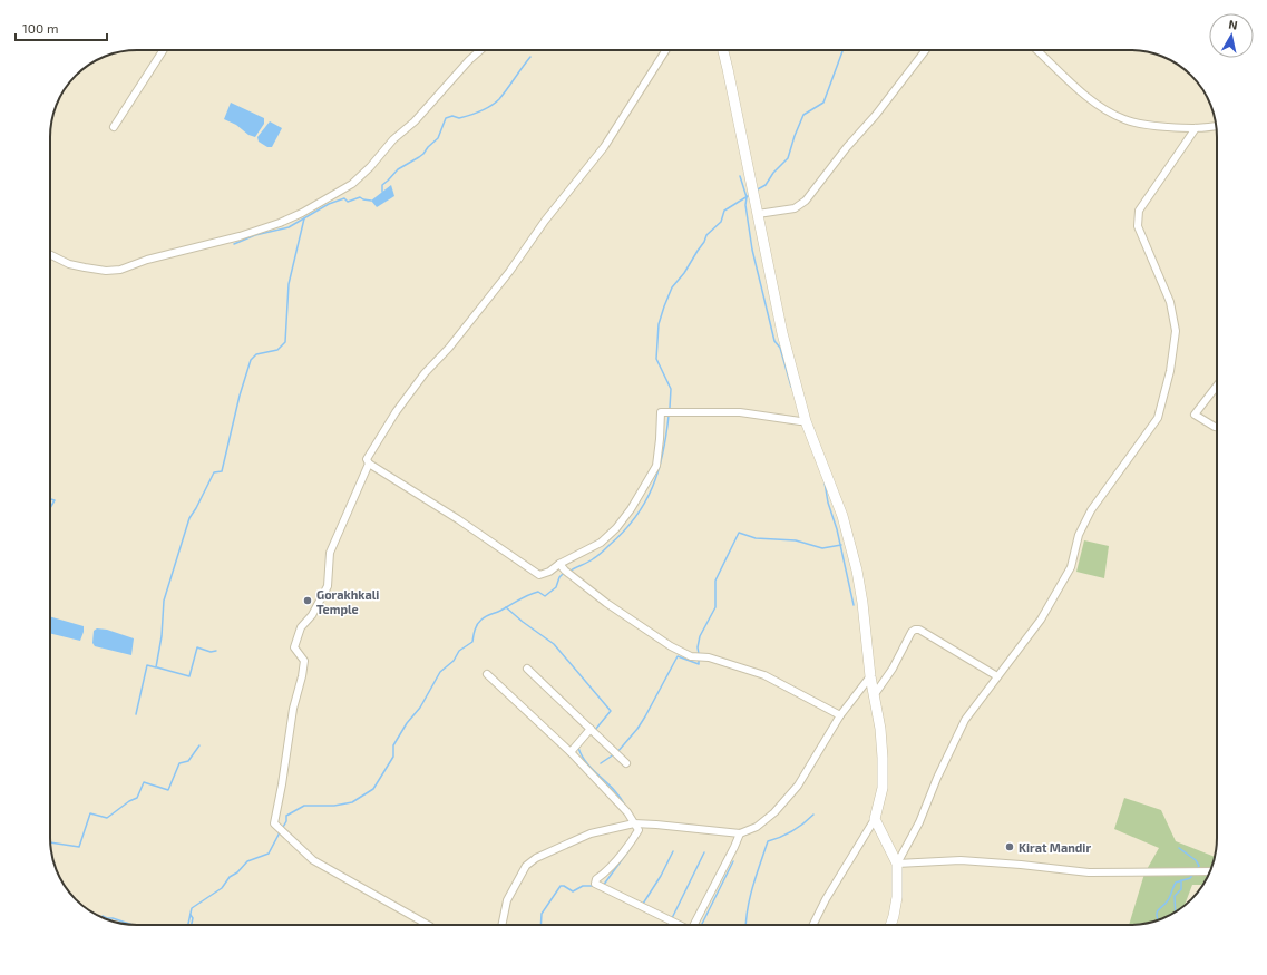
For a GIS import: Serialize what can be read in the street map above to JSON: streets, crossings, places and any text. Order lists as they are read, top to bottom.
{
  "places": ["Gorakhkali Temple", "Kirat Mandir"],
  "scale_bar": "100 m",
  "north": "top"
}
